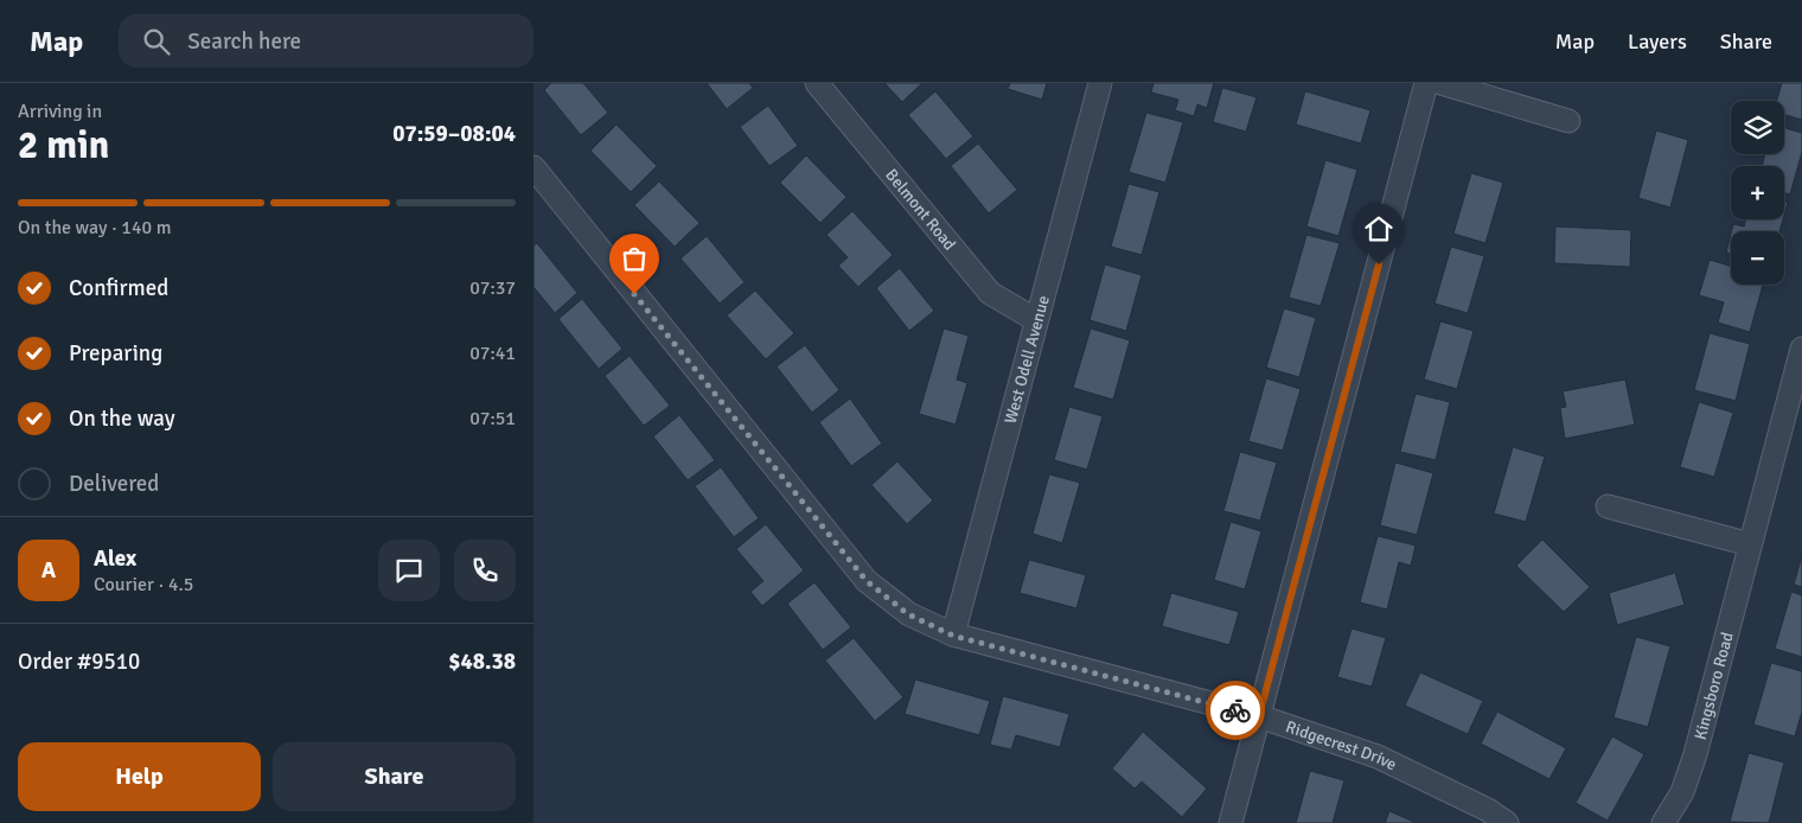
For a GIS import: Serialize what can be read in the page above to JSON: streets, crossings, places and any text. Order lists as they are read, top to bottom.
{
  "streets": {
    "street": [
      "Belmont Road",
      "West Odell Avenue",
      "Kingsboro Road",
      "Ridgecrest Drive"
    ]
  },
  "crossings": [
    ["Belmont Road", "West Odell Avenue"],
    ["West Odell Avenue", "Ridgecrest Drive"]
  ],
  "page": {
    "header": "Map",
    "search": "Search here",
    "nav": ["Map", "Layers", "Share"],
    "heading": ["2 min", "Arriving in", "07:59–08:04"],
    "panel": [
      "Alex",
      "Courier · 4.5",
      "Order #9510",
      "$48.38"
    ],
    "map_buttons": ["+", "−"],
    "bar": "On the way · 140 m",
    "list": [
      ["Confirmed", "07:37"],
      ["Preparing", "07:41"],
      ["On the way", "07:51"],
      "Delivered"
    ],
    "round": "A",
    "buttons": ["Help", "Share"]
  }
}
